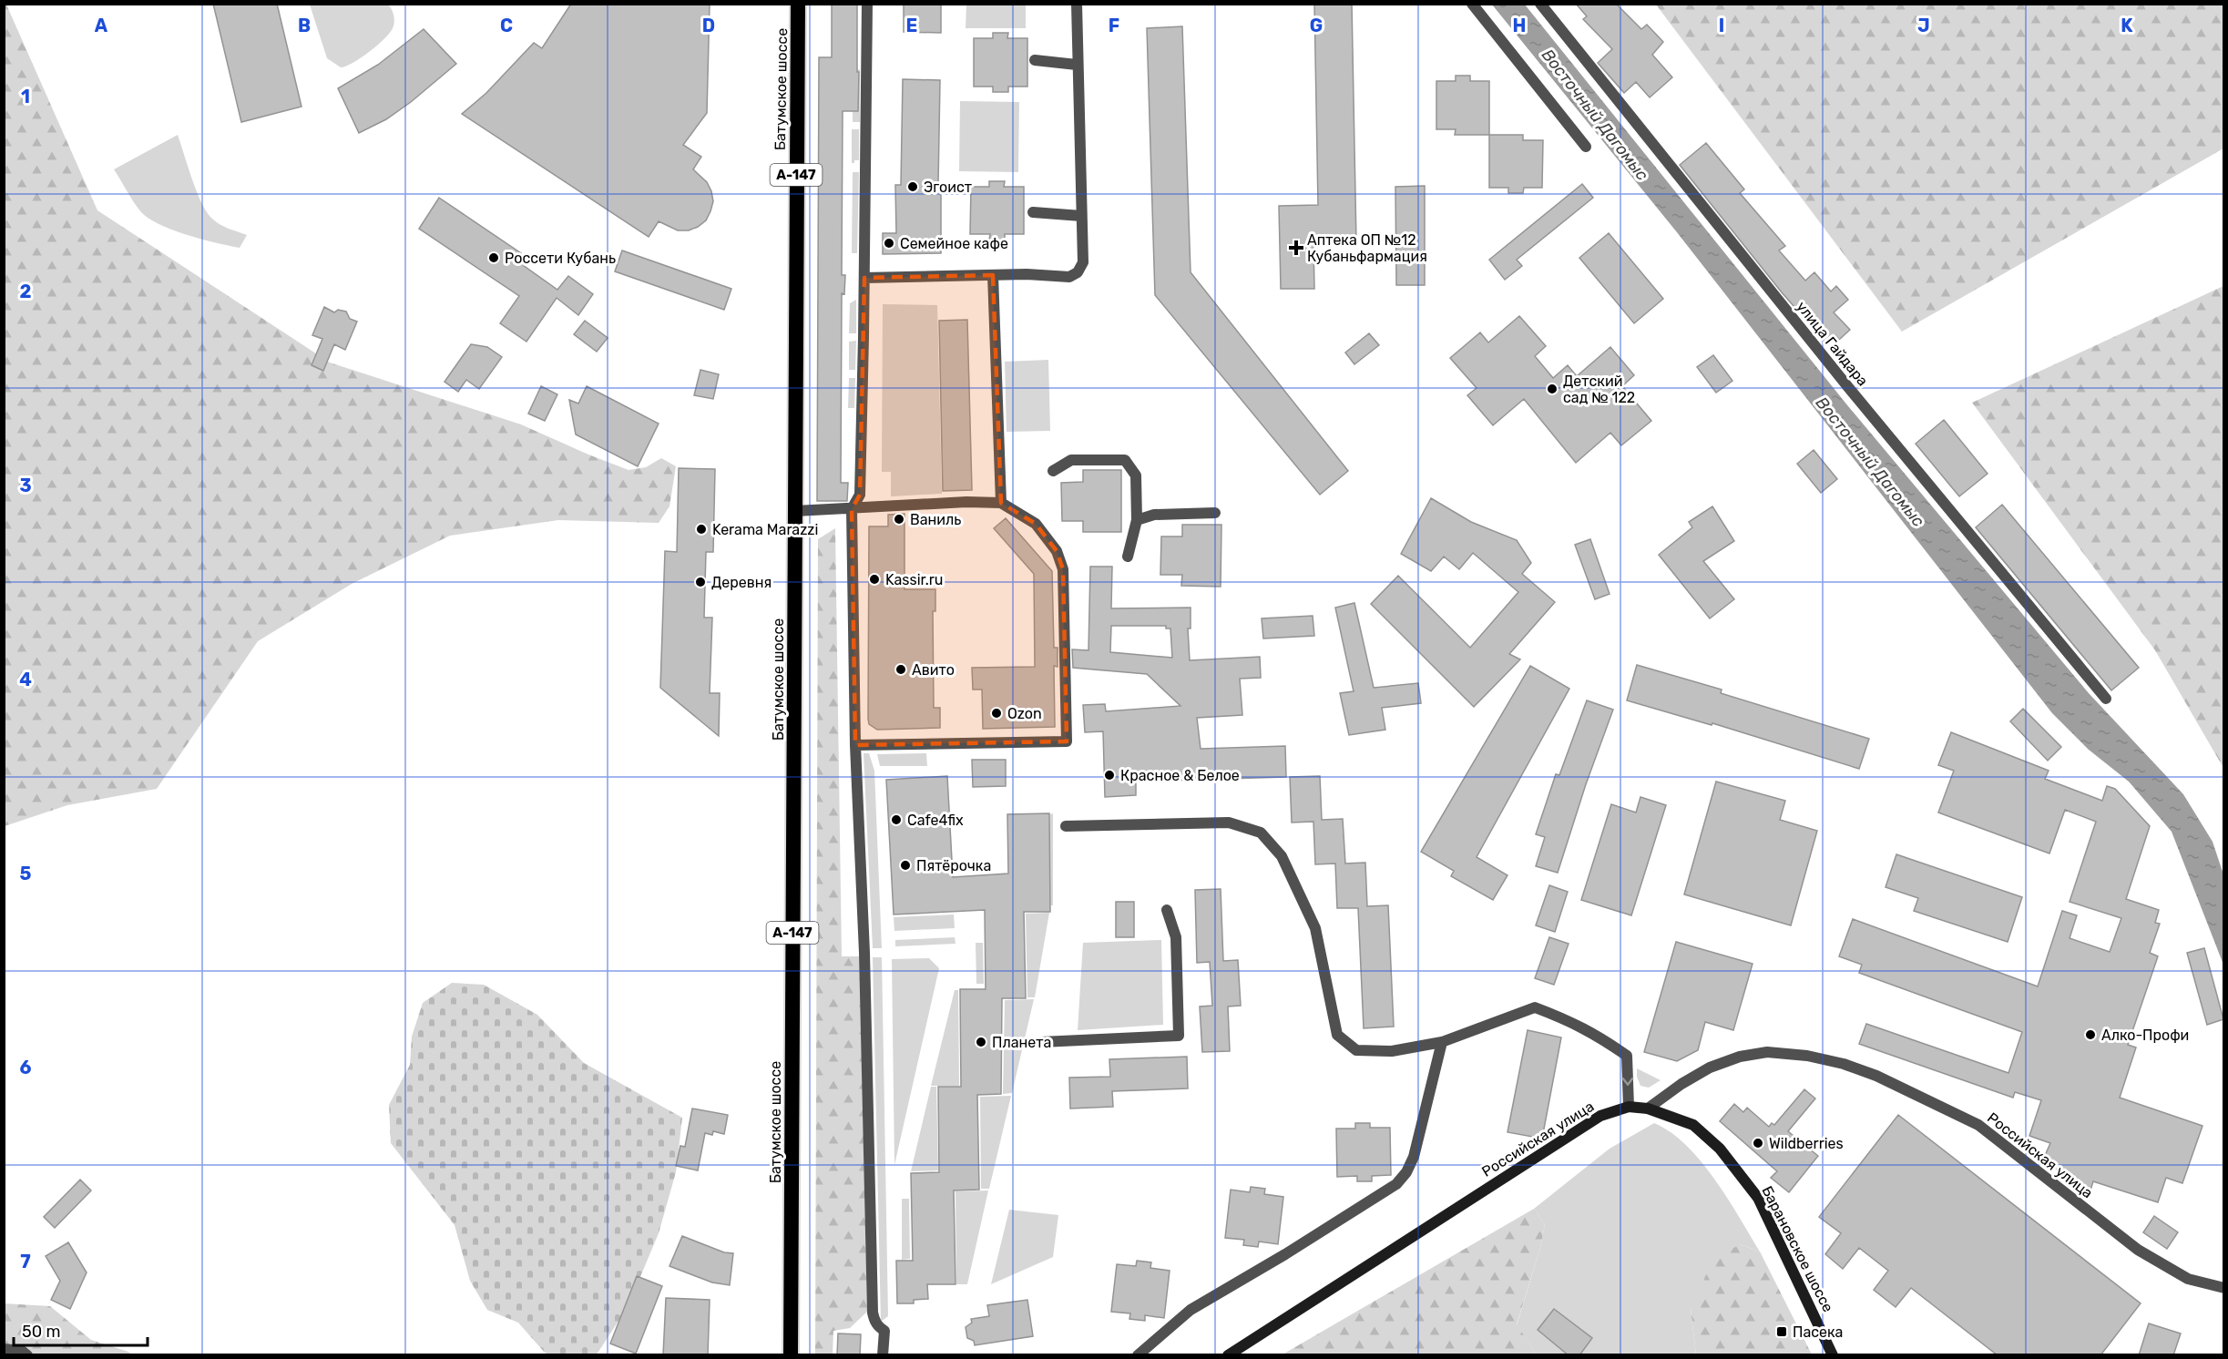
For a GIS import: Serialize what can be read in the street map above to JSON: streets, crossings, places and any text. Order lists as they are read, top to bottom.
{
  "streets": {
    "highway": ["Батумское шоссе", "А-147"],
    "main road": ["Российская улица", "Барановское шоссе"],
    "street": ["улица Гайдара"]
  },
  "crossings": [
    ["Российская улица", "Барановское шоссе"]
  ],
  "water": ["Восточный Дагомыс"],
  "places": {
    "other": [
      "Эгоист",
      "Семейное кафе",
      "Россети Кубань",
      "Детский сад № 122",
      "Ваниль",
      "Kerama Marazzi",
      "Kassir.ru",
      "Деревня",
      "Авито",
      "Ozon",
      "Красное & Белое",
      "Cafe4fix",
      "Пятёрочка",
      "Алко-Профи",
      "Планета",
      "Wildberries"
    ],
    "health": ["Аптека ОП №12 Кубаньфармация"],
    "transit": ["Пасека"]
  },
  "scale_bar": "50 m",
  "grid": {
    "columns": [
      "A",
      "B",
      "C",
      "D",
      "E",
      "F",
      "G",
      "H",
      "I",
      "J",
      "K"
    ],
    "rows": [
      "1",
      "2",
      "3",
      "4",
      "5",
      "6",
      "7"
    ]
  }
}
